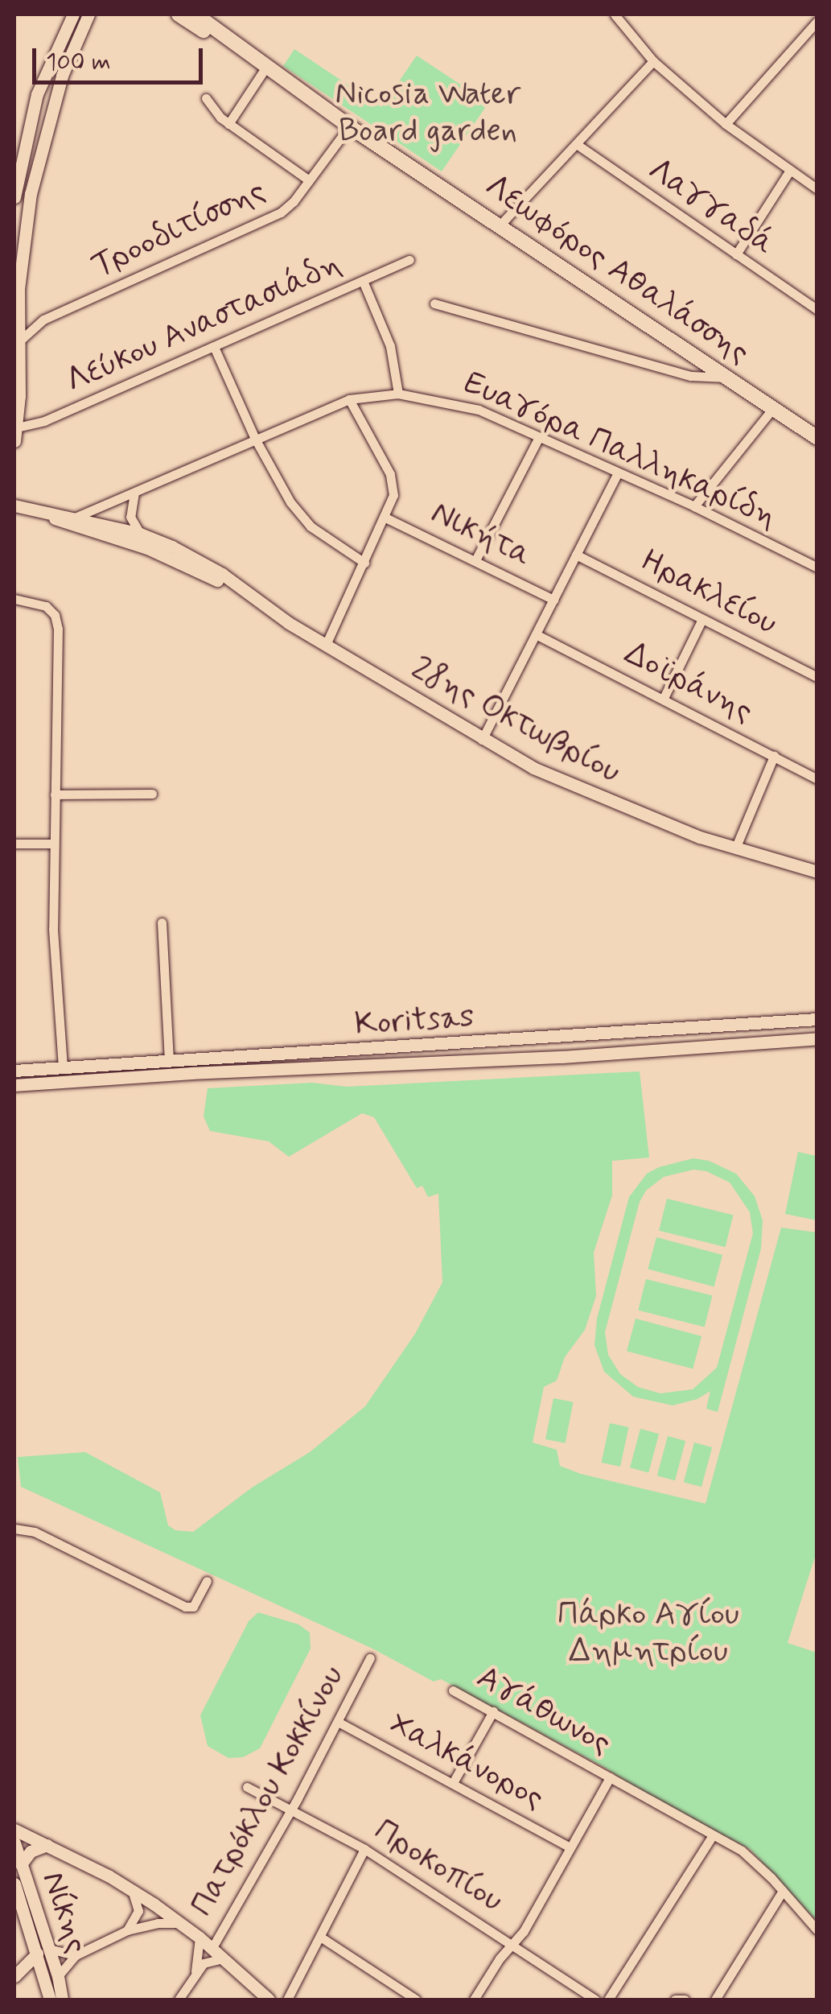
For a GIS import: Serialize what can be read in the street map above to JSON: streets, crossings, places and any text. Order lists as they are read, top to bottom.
{
  "streets": {
    "main road": ["Λεωφόρος Αθαλάσσης"],
    "street": [
      "Λαγγαδά",
      "Τροοδιτίσσης",
      "Λεύκου Αναστασιάδη",
      "Ευαγόρα Παλληκαρίδη",
      "Νικήτα",
      "Ηρακλείου",
      "Δοϊράνης",
      "28ης Οκτωβρίου",
      "Koritsas",
      "Αγάθωνος",
      "Χαλκάνορος",
      "Πατρόκλου Κοκκίνου",
      "Προκοπίου",
      "Νίκης"
    ]
  },
  "crossings": [
    ["Τροοδιτίσσης", "Λεωφόρος Αθαλάσσης"],
    ["Ευαγόρα Παλληκαρίδη", "28ης Οκτωβρίου"],
    ["Χαλκάνορος", "Πατρόκλου Κοκκίνου"],
    ["Πατρόκλου Κοκκίνου", "Προκοπίου"]
  ],
  "parks": ["Nicosia Water Board garden", "Πάρκο Αγίου Δημητρίου"],
  "scale_bar": "100 m"
}
